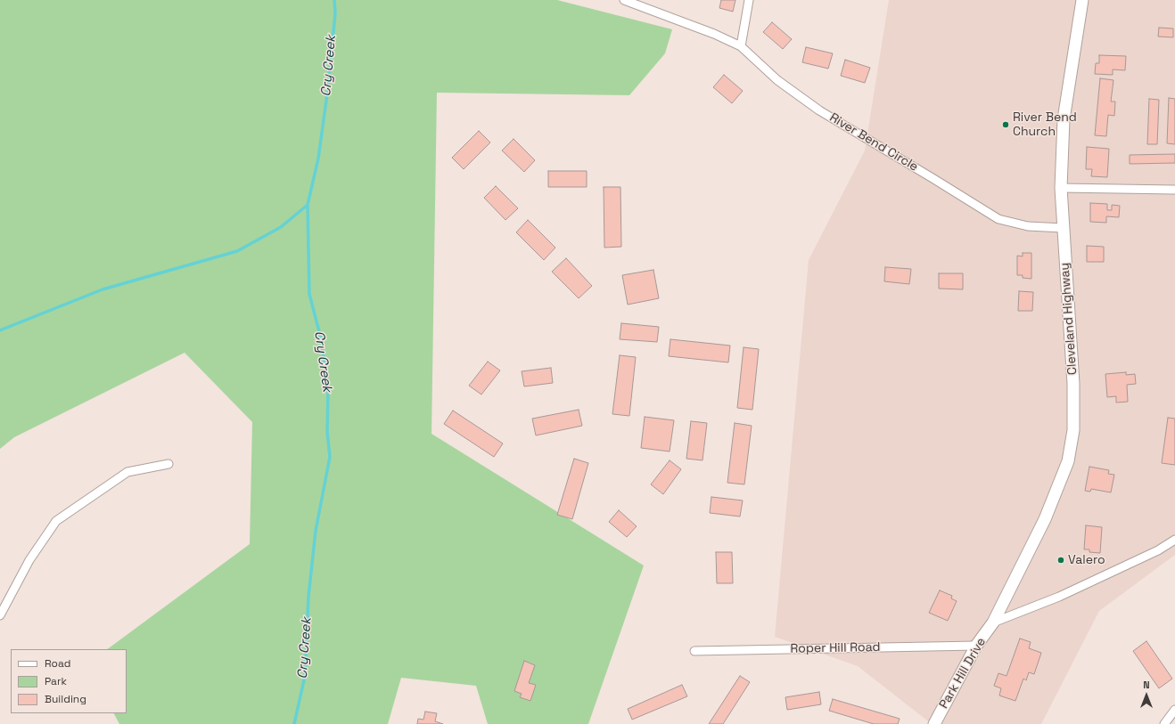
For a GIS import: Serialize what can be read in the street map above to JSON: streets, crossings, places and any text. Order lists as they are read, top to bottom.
{
  "streets": {
    "main road": ["Cleveland Highway", "Park Hill Drive"],
    "street": ["River Bend Circle", "Roper Hill Road"]
  },
  "crossings": [
    ["River Bend Circle", "Cleveland Highway"],
    ["Cleveland Highway", "Park Hill Drive"],
    ["Roper Hill Road", "Park Hill Drive"]
  ],
  "water": ["Cry Creek"],
  "places": ["River Bend Church", "Valero"],
  "legend": ["Road", "Park", "Building"],
  "north": "top"
}
